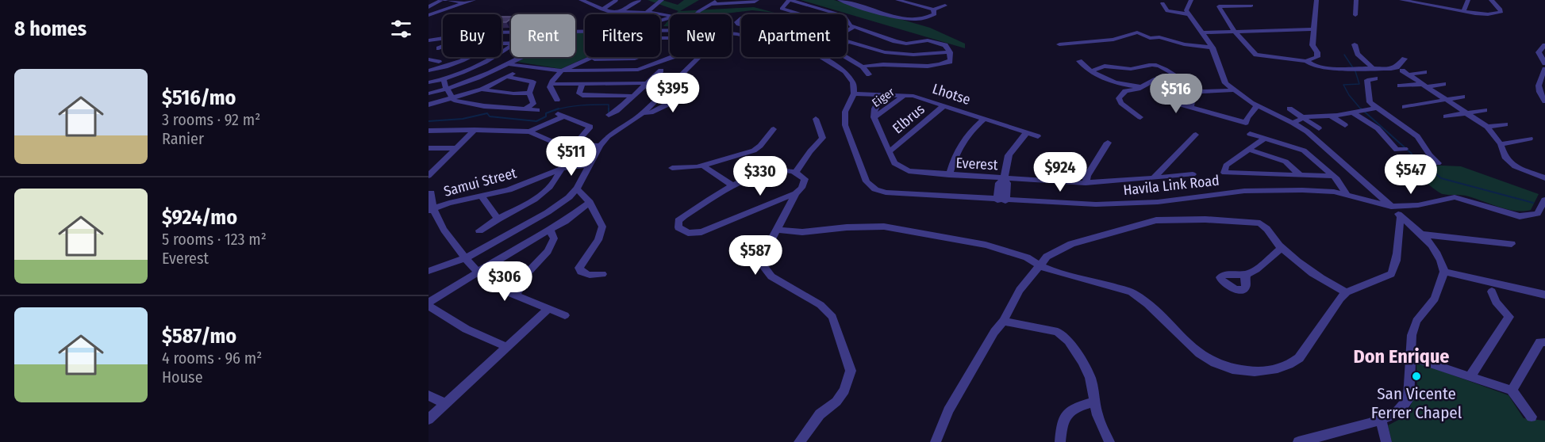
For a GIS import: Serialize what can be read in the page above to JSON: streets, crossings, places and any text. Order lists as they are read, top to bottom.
{
  "streets": {
    "street": [
      "Lhotse",
      "Eiger",
      "Elbrus",
      "Everest",
      "Samui Street",
      "Havila Link Road"
    ]
  },
  "crossings": [
    ["Lhotse", "Eiger"],
    ["Lhotse", "Elbrus"],
    ["Lhotse", "Havila Link Road"],
    ["Eiger", "Everest"],
    ["Elbrus", "Everest"]
  ],
  "districts": ["Don Enrique"],
  "places": ["San Vicente Ferrer Chapel"],
  "page": {
    "heading": "8 homes",
    "chip": [
      "Buy",
      "Rent",
      "Filters",
      "New",
      "Apartment"
    ],
    "list": [
      {
        "name": "$516/mo",
        "note": "3 rooms · 92 m² · Ranier"
      },
      {
        "name": "$924/mo",
        "note": "5 rooms · 123 m² · Everest"
      },
      {
        "name": "$587/mo",
        "note": "4 rooms · 96 m² · House"
      }
    ],
    "price": [
      "$395",
      "$516",
      "$511",
      "$924",
      "$547",
      "$330",
      "$587",
      "$306"
    ]
  }
}
